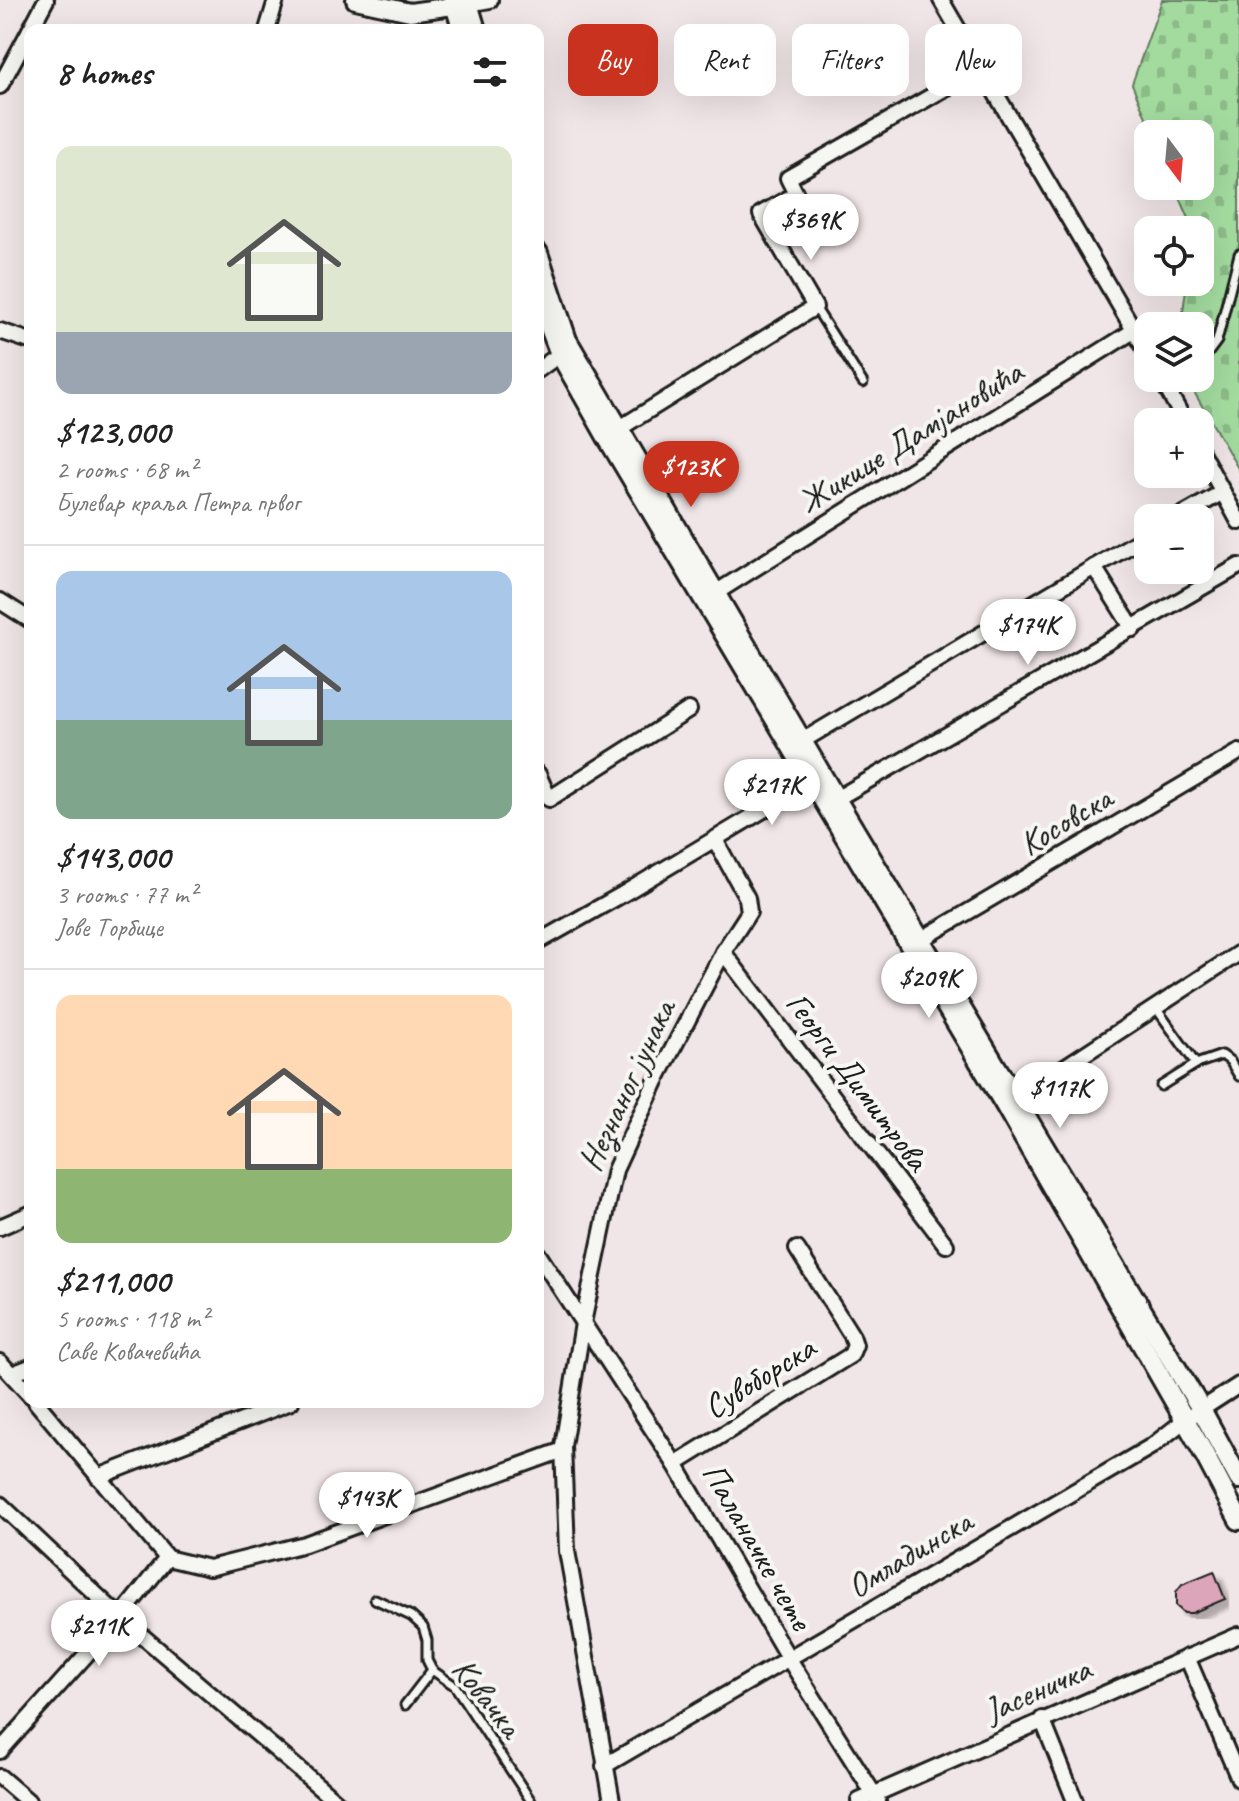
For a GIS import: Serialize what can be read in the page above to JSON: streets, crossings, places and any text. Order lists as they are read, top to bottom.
{
  "streets": {
    "street": [
      "Жикице Дамјановића",
      "Косовска",
      "Георги Димитрова",
      "Незнаног јунака",
      "Сувоборска",
      "Паланачке чете",
      "Омладинска",
      "Јасеничка"
    ],
    "lane": ["Ковачка"]
  },
  "crossings": [
    ["Георги Димитрова", "Незнаног јунака"],
    ["Незнаног јунака", "Паланачке чете"],
    ["Незнаног јунака", "Омладинска"],
    ["Сувоборска", "Паланачке чете"],
    ["Паланачке чете", "Омладинска"],
    ["Паланачке чете", "Јасеничка"]
  ],
  "north": "bottom",
  "page": {
    "chip": [
      "Buy",
      "Rent",
      "Filters",
      "New"
    ],
    "heading": "8 homes",
    "map_buttons": ["+", "−"],
    "list": [
      {
        "name": "$123,000",
        "note": "2 rooms · 68 m² · Булевар краља Петра првог"
      },
      {
        "name": "$143,000",
        "note": "3 rooms · 77 m² · Јове Торбице"
      },
      {
        "name": "$211,000",
        "note": "5 rooms · 118 m² · Саве Ковачевића"
      }
    ],
    "price": [
      "$369K",
      "$123K",
      "$174K",
      "$217K",
      "$209K",
      "$117K",
      "$143K",
      "$211K"
    ]
  }
}
